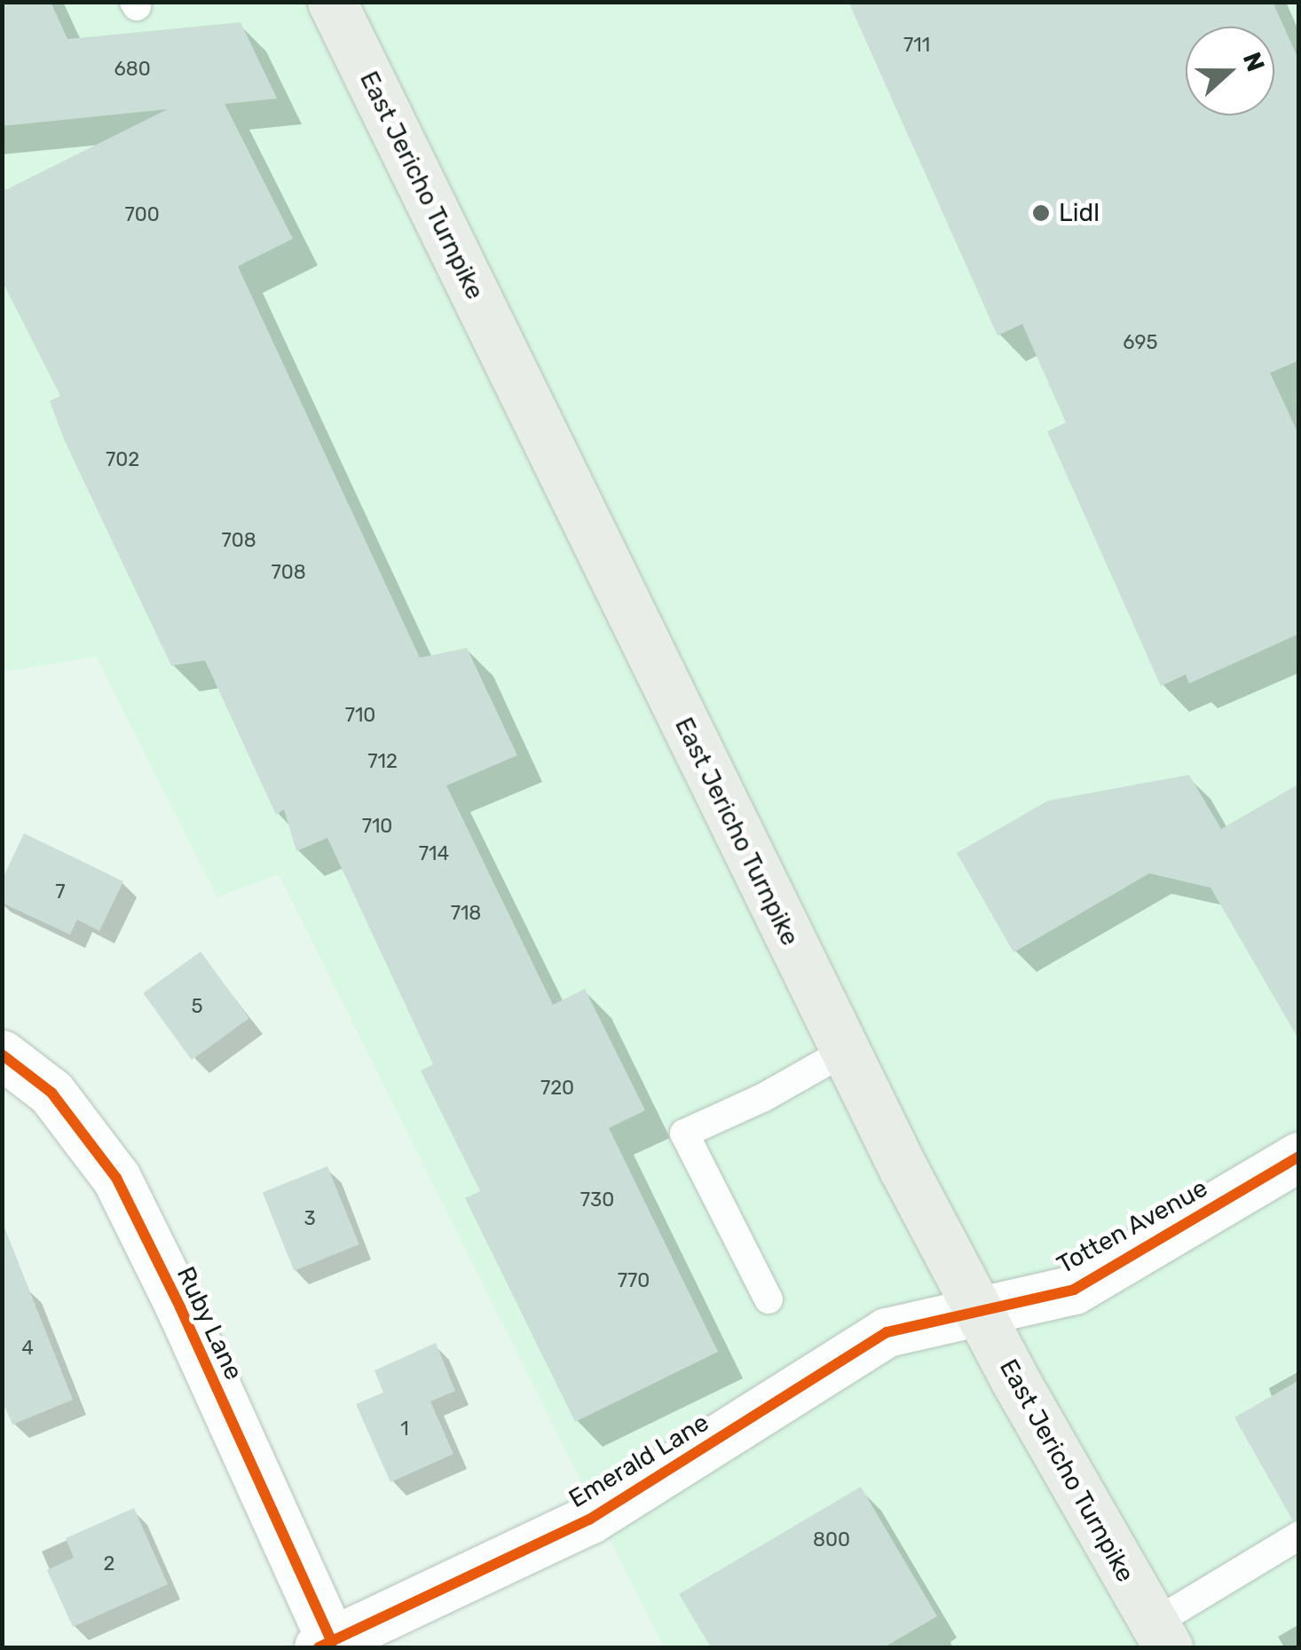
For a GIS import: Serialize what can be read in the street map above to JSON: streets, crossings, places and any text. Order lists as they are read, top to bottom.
{
  "streets": {
    "main road": ["East Jericho Turnpike"],
    "street": ["Totten Avenue", "Ruby Lane", "Emerald Lane"]
  },
  "crossings": [
    ["East Jericho Turnpike", "Totten Avenue"],
    ["East Jericho Turnpike", "Emerald Lane"],
    ["Totten Avenue", "Emerald Lane"],
    ["Ruby Lane", "Emerald Lane"]
  ],
  "places": ["Lidl"],
  "house_numbers": [
    "711",
    "680",
    "700",
    "695",
    "702",
    "708",
    "708",
    "710",
    "712",
    "710",
    "714",
    "7",
    "718",
    "5",
    "720",
    "730",
    "3",
    "770",
    "4",
    "1",
    "800",
    "2"
  ],
  "north": "right"
}
